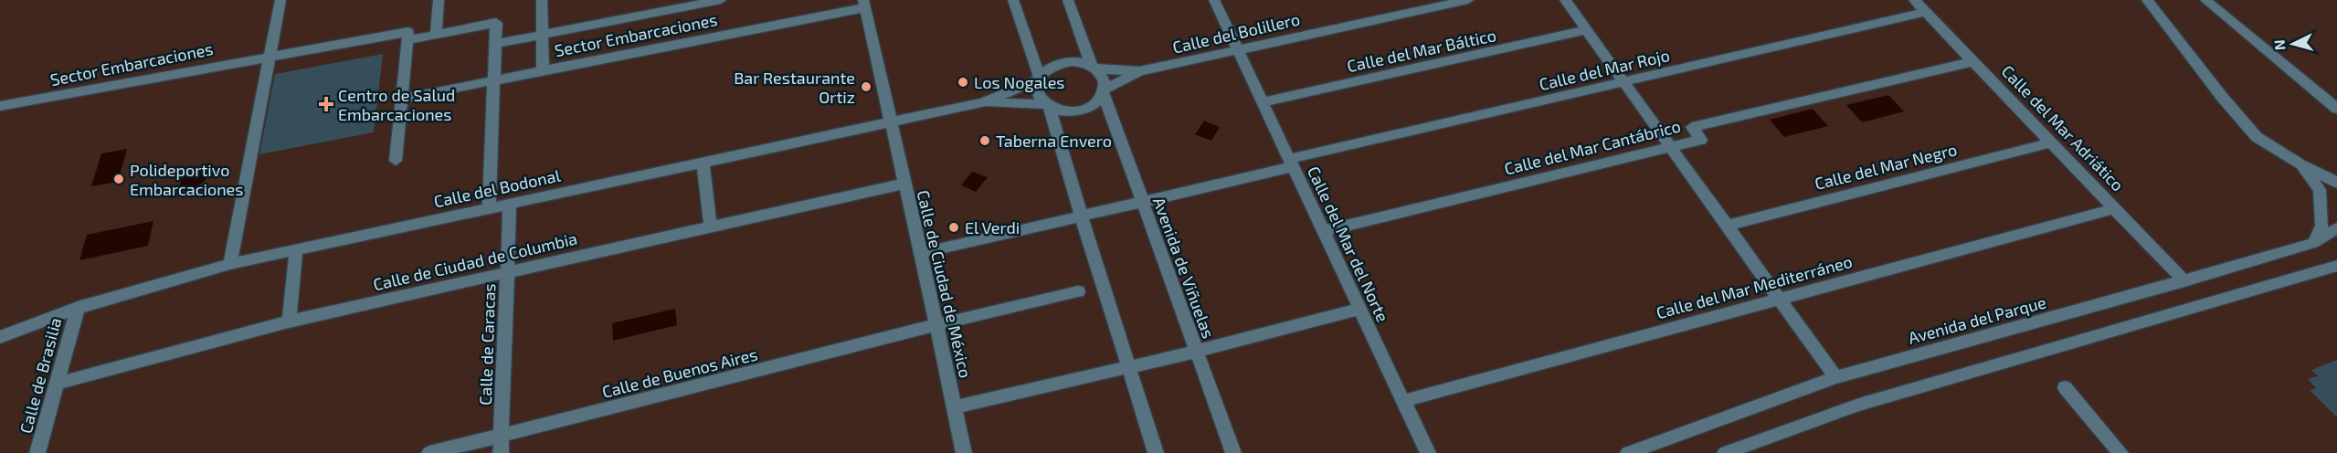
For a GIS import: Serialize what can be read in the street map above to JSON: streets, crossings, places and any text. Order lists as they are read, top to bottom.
{
  "streets": {
    "street": [
      "Calle del Bolillero",
      "Sector Embarcaciones",
      "Calle del Mar Báltico",
      "Calle del Mar Rojo",
      "Calle del Mar Adriático",
      "Calle del Mar Cantábrico",
      "Calle del Mar Negro",
      "Calle del Bodonal",
      "Calle del Mar del Norte",
      "Calle de Ciudad de Columbia",
      "Avenida de Viñuelas",
      "Calle de Ciudad de México",
      "Calle del Mar Mediterráneo",
      "Avenida del Parque",
      "Calle de Caracas",
      "Calle de Buenos Aires",
      "Calle de Brasilia"
    ]
  },
  "crossings": [
    ["Calle del Bolillero", "Calle del Mar del Norte"],
    ["Sector Embarcaciones", "Calle del Bodonal"],
    ["Sector Embarcaciones", "Calle de Ciudad de México"],
    ["Calle del Mar Báltico", "Calle del Mar del Norte"],
    ["Calle del Mar Rojo", "Calle del Mar Adriático"],
    ["Calle del Mar Rojo", "Calle del Mar del Norte"],
    ["Calle del Mar Rojo", "Avenida de Viñuelas"],
    ["Calle del Mar Rojo", "Calle de Ciudad de México"],
    ["Calle del Mar Adriático", "Calle del Mar Cantábrico"],
    ["Calle del Mar Adriático", "Calle del Mar Negro"],
    ["Calle del Mar Adriático", "Calle del Mar Mediterráneo"],
    ["Calle del Mar Adriático", "Avenida del Parque"],
    ["Calle del Mar Cantábrico", "Calle del Mar del Norte"],
    ["Calle del Bodonal", "Avenida de Viñuelas"],
    ["Calle del Bodonal", "Calle de Ciudad de México"],
    ["Calle del Bodonal", "Calle de Caracas"],
    ["Calle del Bodonal", "Calle de Brasilia"],
    ["Calle del Mar del Norte", "Calle del Mar Mediterráneo"],
    ["Calle de Ciudad de Columbia", "Calle de Ciudad de México"],
    ["Calle de Ciudad de Columbia", "Calle de Caracas"],
    ["Calle de Ciudad de Columbia", "Calle de Brasilia"],
    ["Calle de Ciudad de México", "Calle de Buenos Aires"],
    ["Calle de Caracas", "Calle de Buenos Aires"]
  ],
  "places": {
    "other": [
      "Los Nogales",
      "Bar Restaurante Ortiz",
      "Taberna Envero",
      "Polideportivo Embarcaciones",
      "El Verdi"
    ],
    "health": ["Centro de Salud Embarcaciones"]
  },
  "north": "left"
}
